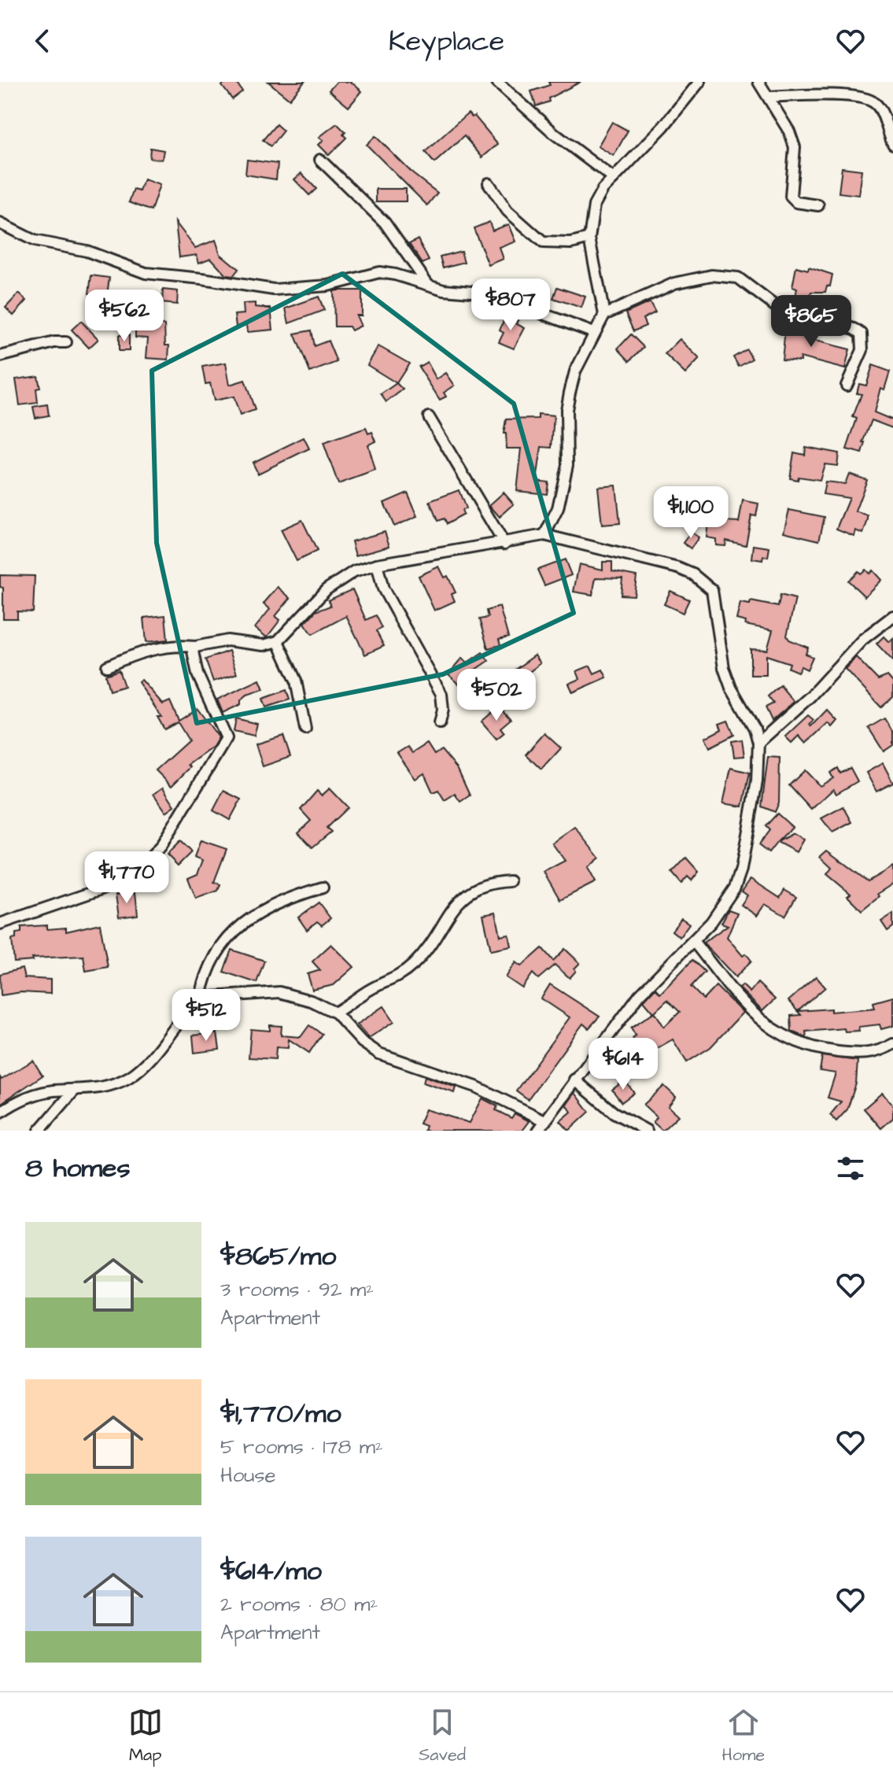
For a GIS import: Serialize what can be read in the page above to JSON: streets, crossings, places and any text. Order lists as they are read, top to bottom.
{
  "page": {
    "header": "Keyplace",
    "price": [
      "$807",
      "$562",
      "$865",
      "$1,100",
      "$502",
      "$1,770",
      "$512",
      "$614"
    ],
    "heading": "8 homes",
    "list": [
      {
        "name": "$865/mo",
        "note": "3 rooms · 92 m² · Apartment"
      },
      {
        "name": "$1,770/mo",
        "note": "5 rooms · 178 m² · House"
      },
      {
        "name": "$614/mo",
        "note": "2 rooms · 80 m² · Apartment"
      }
    ],
    "tabs": ["Map", "Saved", "Home"]
  }
}
